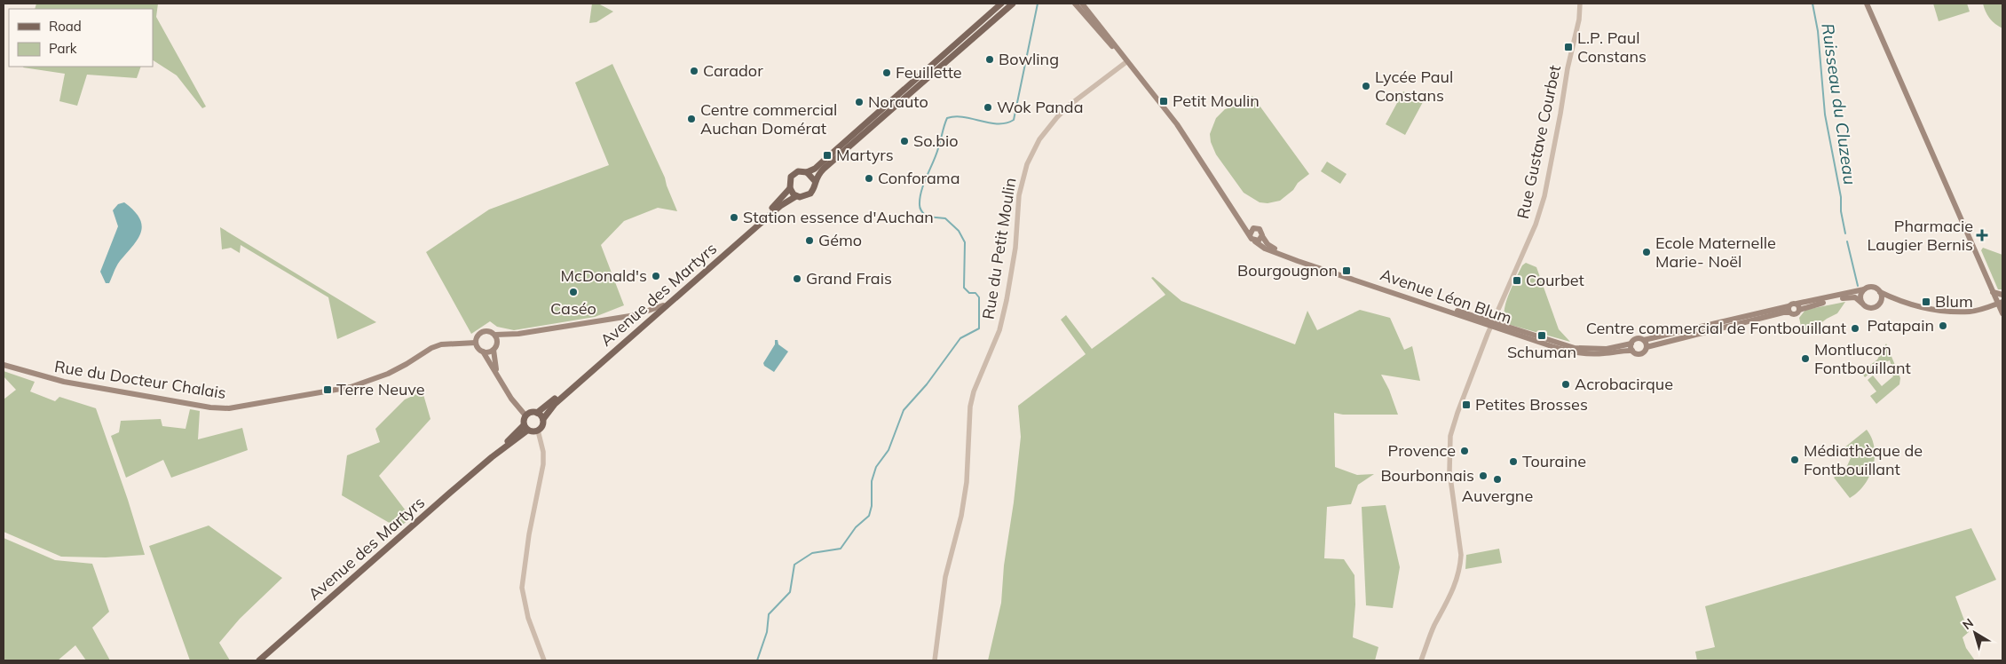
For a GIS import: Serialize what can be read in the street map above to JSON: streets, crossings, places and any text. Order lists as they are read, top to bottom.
{
  "streets": {
    "main road": ["Avenue des Martyrs", "Avenue Léon Blum", "Rue du Docteur Chalais"],
    "street": ["Rue Gustave Courbet", "Rue du Petit Moulin"]
  },
  "crossings": [
    ["Rue Gustave Courbet", "Avenue Léon Blum"],
    ["Rue du Petit Moulin", "Avenue Léon Blum"]
  ],
  "water": ["Ruisseau du Cluzeau"],
  "places": {
    "transit": [
      "L.P. Paul Constans",
      "Petit Moulin",
      "Martyrs",
      "Bourgougnon",
      "Courbet",
      "Blum",
      "Schuman",
      "Terre Neuve",
      "Petites Brosses"
    ],
    "other": [
      "Bowling",
      "Carador",
      "Feuillette",
      "Lycée Paul Constans",
      "Norauto",
      "Wok Panda",
      "Centre commercial Auchan Domérat",
      "So.bio",
      "Conforama",
      "Station essence d'Auchan",
      "Gémo",
      "Ecole Maternelle Marie- Noël",
      "McDonald's",
      "Grand Frais",
      "Caséo",
      "Patapain",
      "Centre commercial de Fontbouillant",
      "Montlucon Fontbouillant",
      "Acrobacirque",
      "Provence",
      "Médiathèque de Fontbouillant",
      "Touraine",
      "Bourbonnais",
      "Auvergne"
    ],
    "health": ["Pharmacie Laugier Bernis"]
  },
  "legend": ["Road", "Park"],
  "north": "top left"
}
